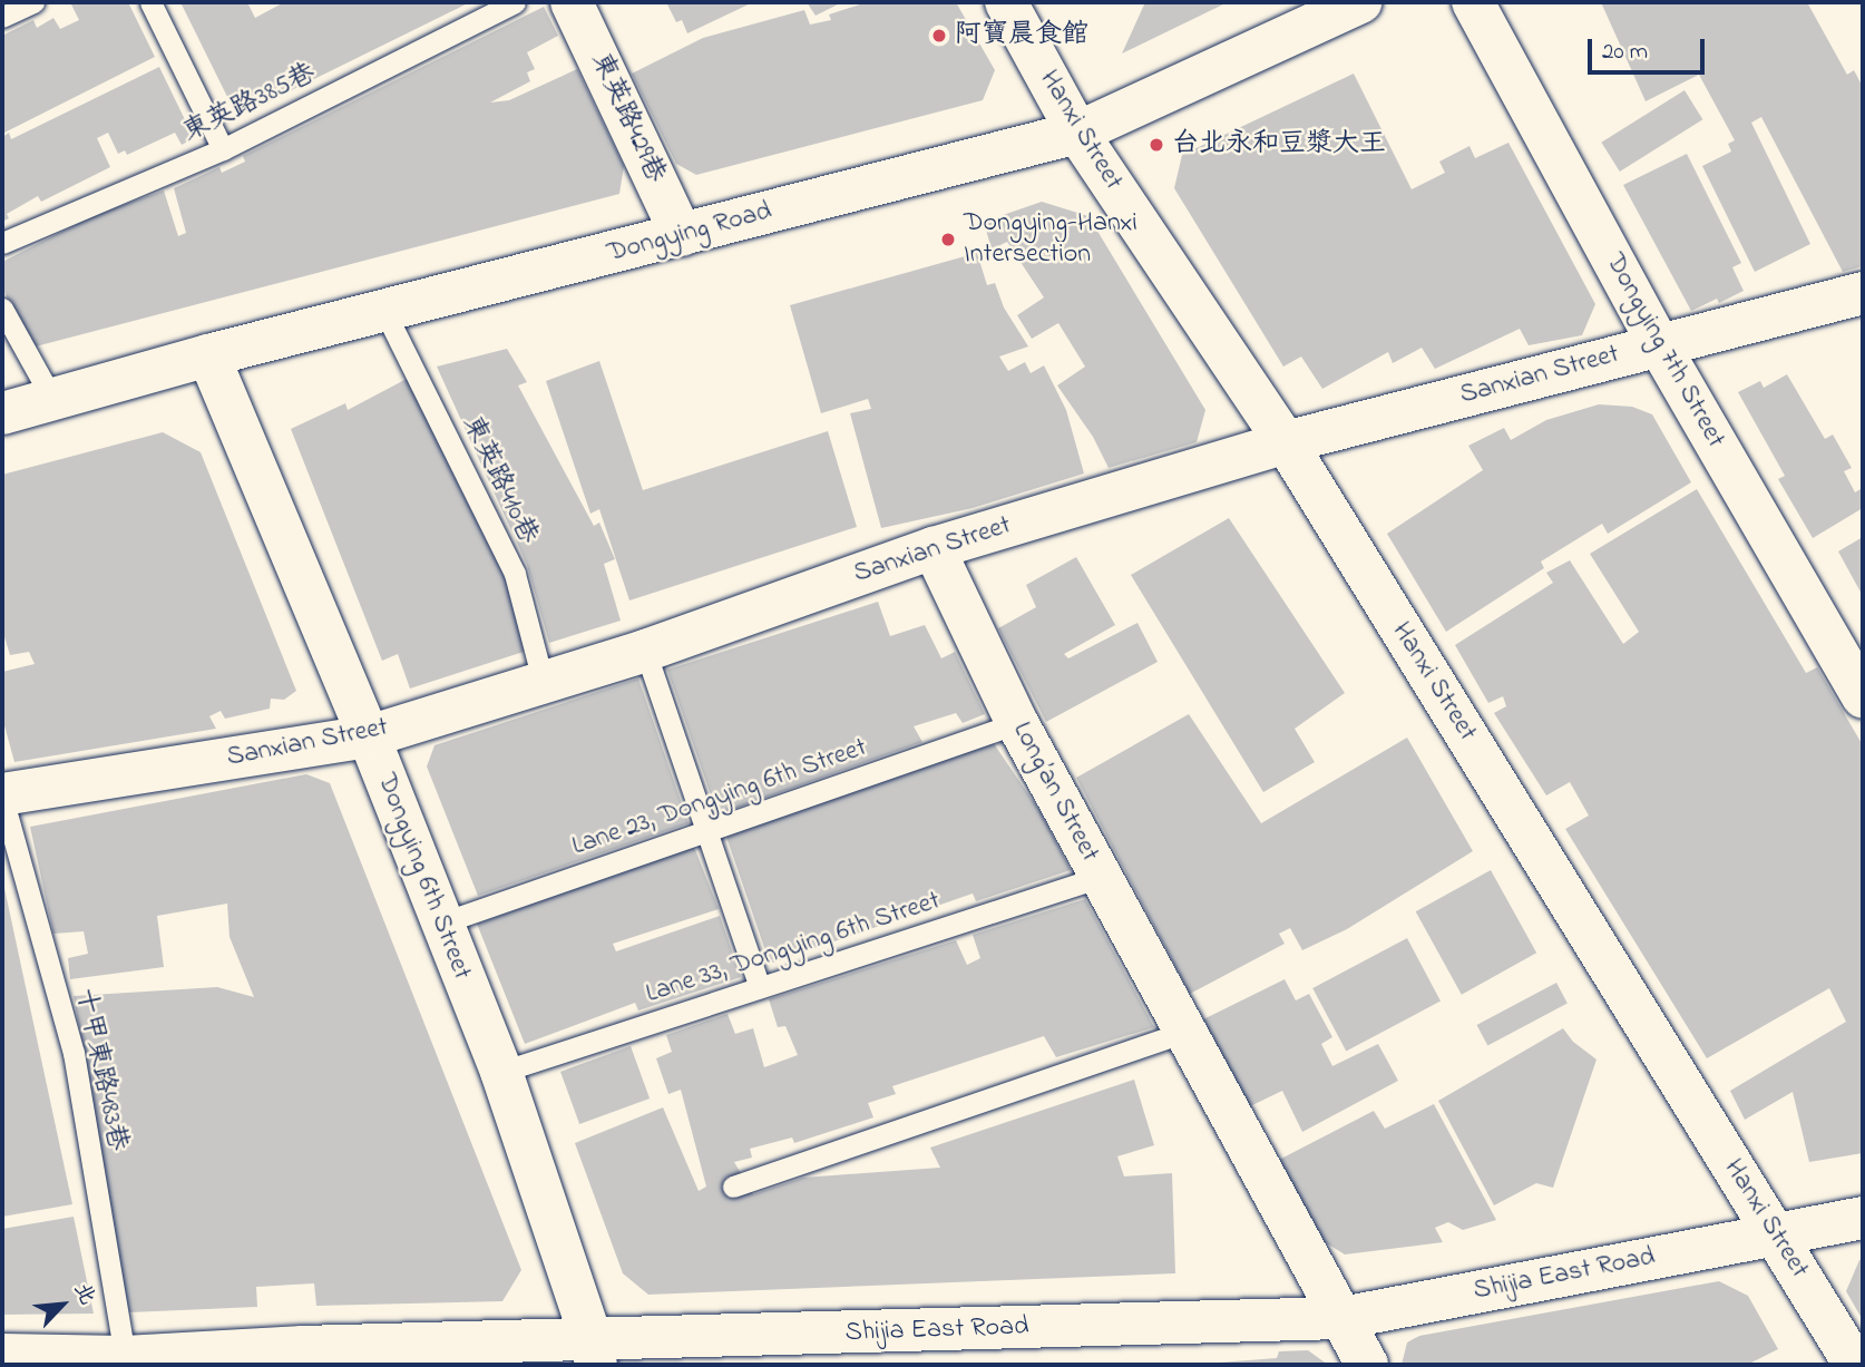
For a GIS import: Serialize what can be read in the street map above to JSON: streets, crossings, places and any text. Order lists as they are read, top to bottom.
{
  "streets": {
    "street": [
      "東英路429巷",
      "Hanxi Street",
      "Dongying Road",
      "Dongying 7th Street",
      "Sanxian Street",
      "Long’an Street",
      "Dongying 6th Street",
      "Shijia East Road"
    ],
    "lane": [
      "東英路385巷",
      "東英路410巷",
      "Lane 23, Dongying 6th Street",
      "Lane 33, Dongying 6th Street",
      "十甲東路483巷"
    ]
  },
  "crossings": [
    ["東英路429巷", "Dongying Road"],
    ["Hanxi Street", "Dongying Road"],
    ["Hanxi Street", "Sanxian Street"],
    ["Hanxi Street", "Shijia East Road"],
    ["Dongying Road", "東英路410巷"],
    ["Dongying Road", "Dongying 6th Street"],
    ["Dongying 7th Street", "Sanxian Street"],
    ["Sanxian Street", "東英路410巷"],
    ["Sanxian Street", "Long’an Street"],
    ["Sanxian Street", "Dongying 6th Street"],
    ["Sanxian Street", "十甲東路483巷"],
    ["Long’an Street", "Lane 23, Dongying 6th Street"],
    ["Long’an Street", "Lane 33, Dongying 6th Street"],
    ["Long’an Street", "Shijia East Road"],
    ["Lane 23, Dongying 6th Street", "Dongying 6th Street"],
    ["Dongying 6th Street", "Lane 33, Dongying 6th Street"],
    ["Dongying 6th Street", "Shijia East Road"],
    ["十甲東路483巷", "Shijia East Road"]
  ],
  "places": ["阿寶晨食館", "台北永和豆漿大王", "Dongying-Hanxi Intersection"],
  "scale_bar": "20 m",
  "north": "top right"
}
